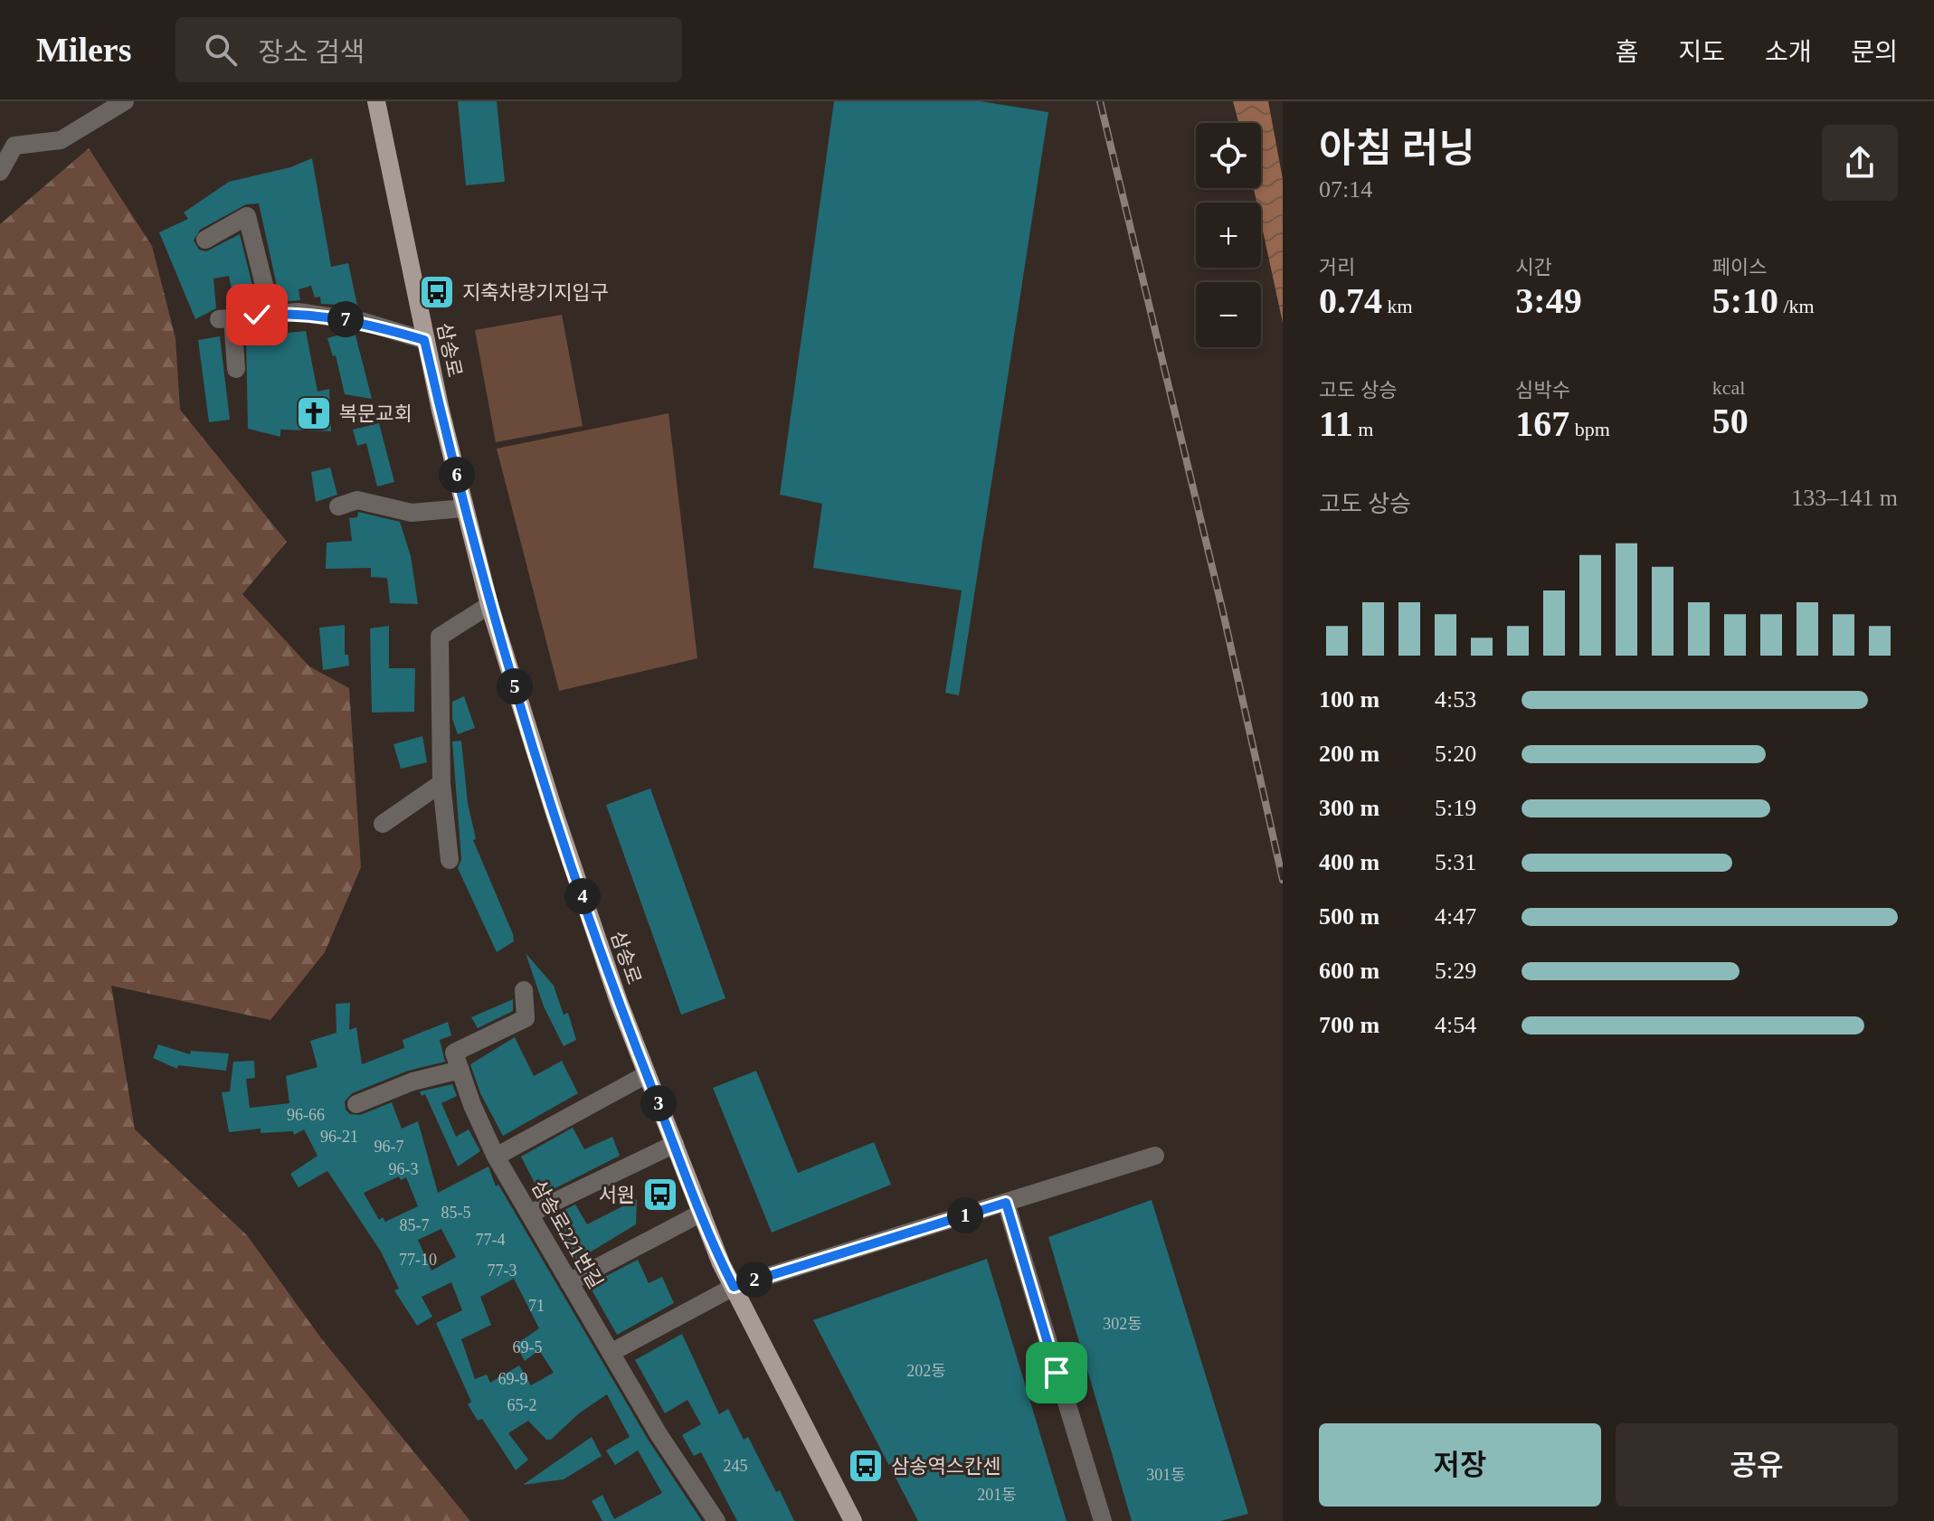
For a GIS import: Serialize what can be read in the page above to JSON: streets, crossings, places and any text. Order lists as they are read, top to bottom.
{
  "streets": {
    "main road": ["삼송로"],
    "street": ["삼송로221번길"]
  },
  "places": {
    "bus stop": ["지축차량기지입구", "서원", "삼송역스칸센"],
    "church": ["복문교회"]
  },
  "house_numbers": [
    "96-66",
    "96-21",
    "96-7",
    "96-3",
    "85-5",
    "85-7",
    "77-4",
    "77-10",
    "77-3",
    "71",
    "302동",
    "69-5",
    "202동",
    "69-9",
    "65-2",
    "245",
    "301동",
    "201동"
  ],
  "page": {
    "header": "Milers",
    "search": "장소 검색",
    "nav": [
      "홈",
      "지도",
      "소개",
      "문의"
    ],
    "heading": ["아침 러닝", "07:14"],
    "map_buttons": ["+", "−"],
    "stats": [
      ["거리", "0.74 km"],
      ["시간", "3:49"],
      ["페이스", "5:10 /km"],
      ["고도 상승", "11 m"],
      ["심박수", "167 bpm"],
      ["kcal", "50"]
    ],
    "pins": [
      "7",
      "6",
      "5",
      "4",
      "3",
      "1",
      "2"
    ],
    "chart": ["고도 상승", "133–141 m"],
    "list": [
      {
        "name": "100 m",
        "note": "4:53"
      },
      {
        "name": "200 m",
        "note": "5:20"
      },
      {
        "name": "300 m",
        "note": "5:19"
      },
      {
        "name": "400 m",
        "note": "5:31"
      },
      {
        "name": "500 m",
        "note": "4:47"
      },
      {
        "name": "600 m",
        "note": "5:29"
      },
      {
        "name": "700 m",
        "note": "4:54"
      }
    ],
    "buttons": ["저장", "공유"]
  }
}
